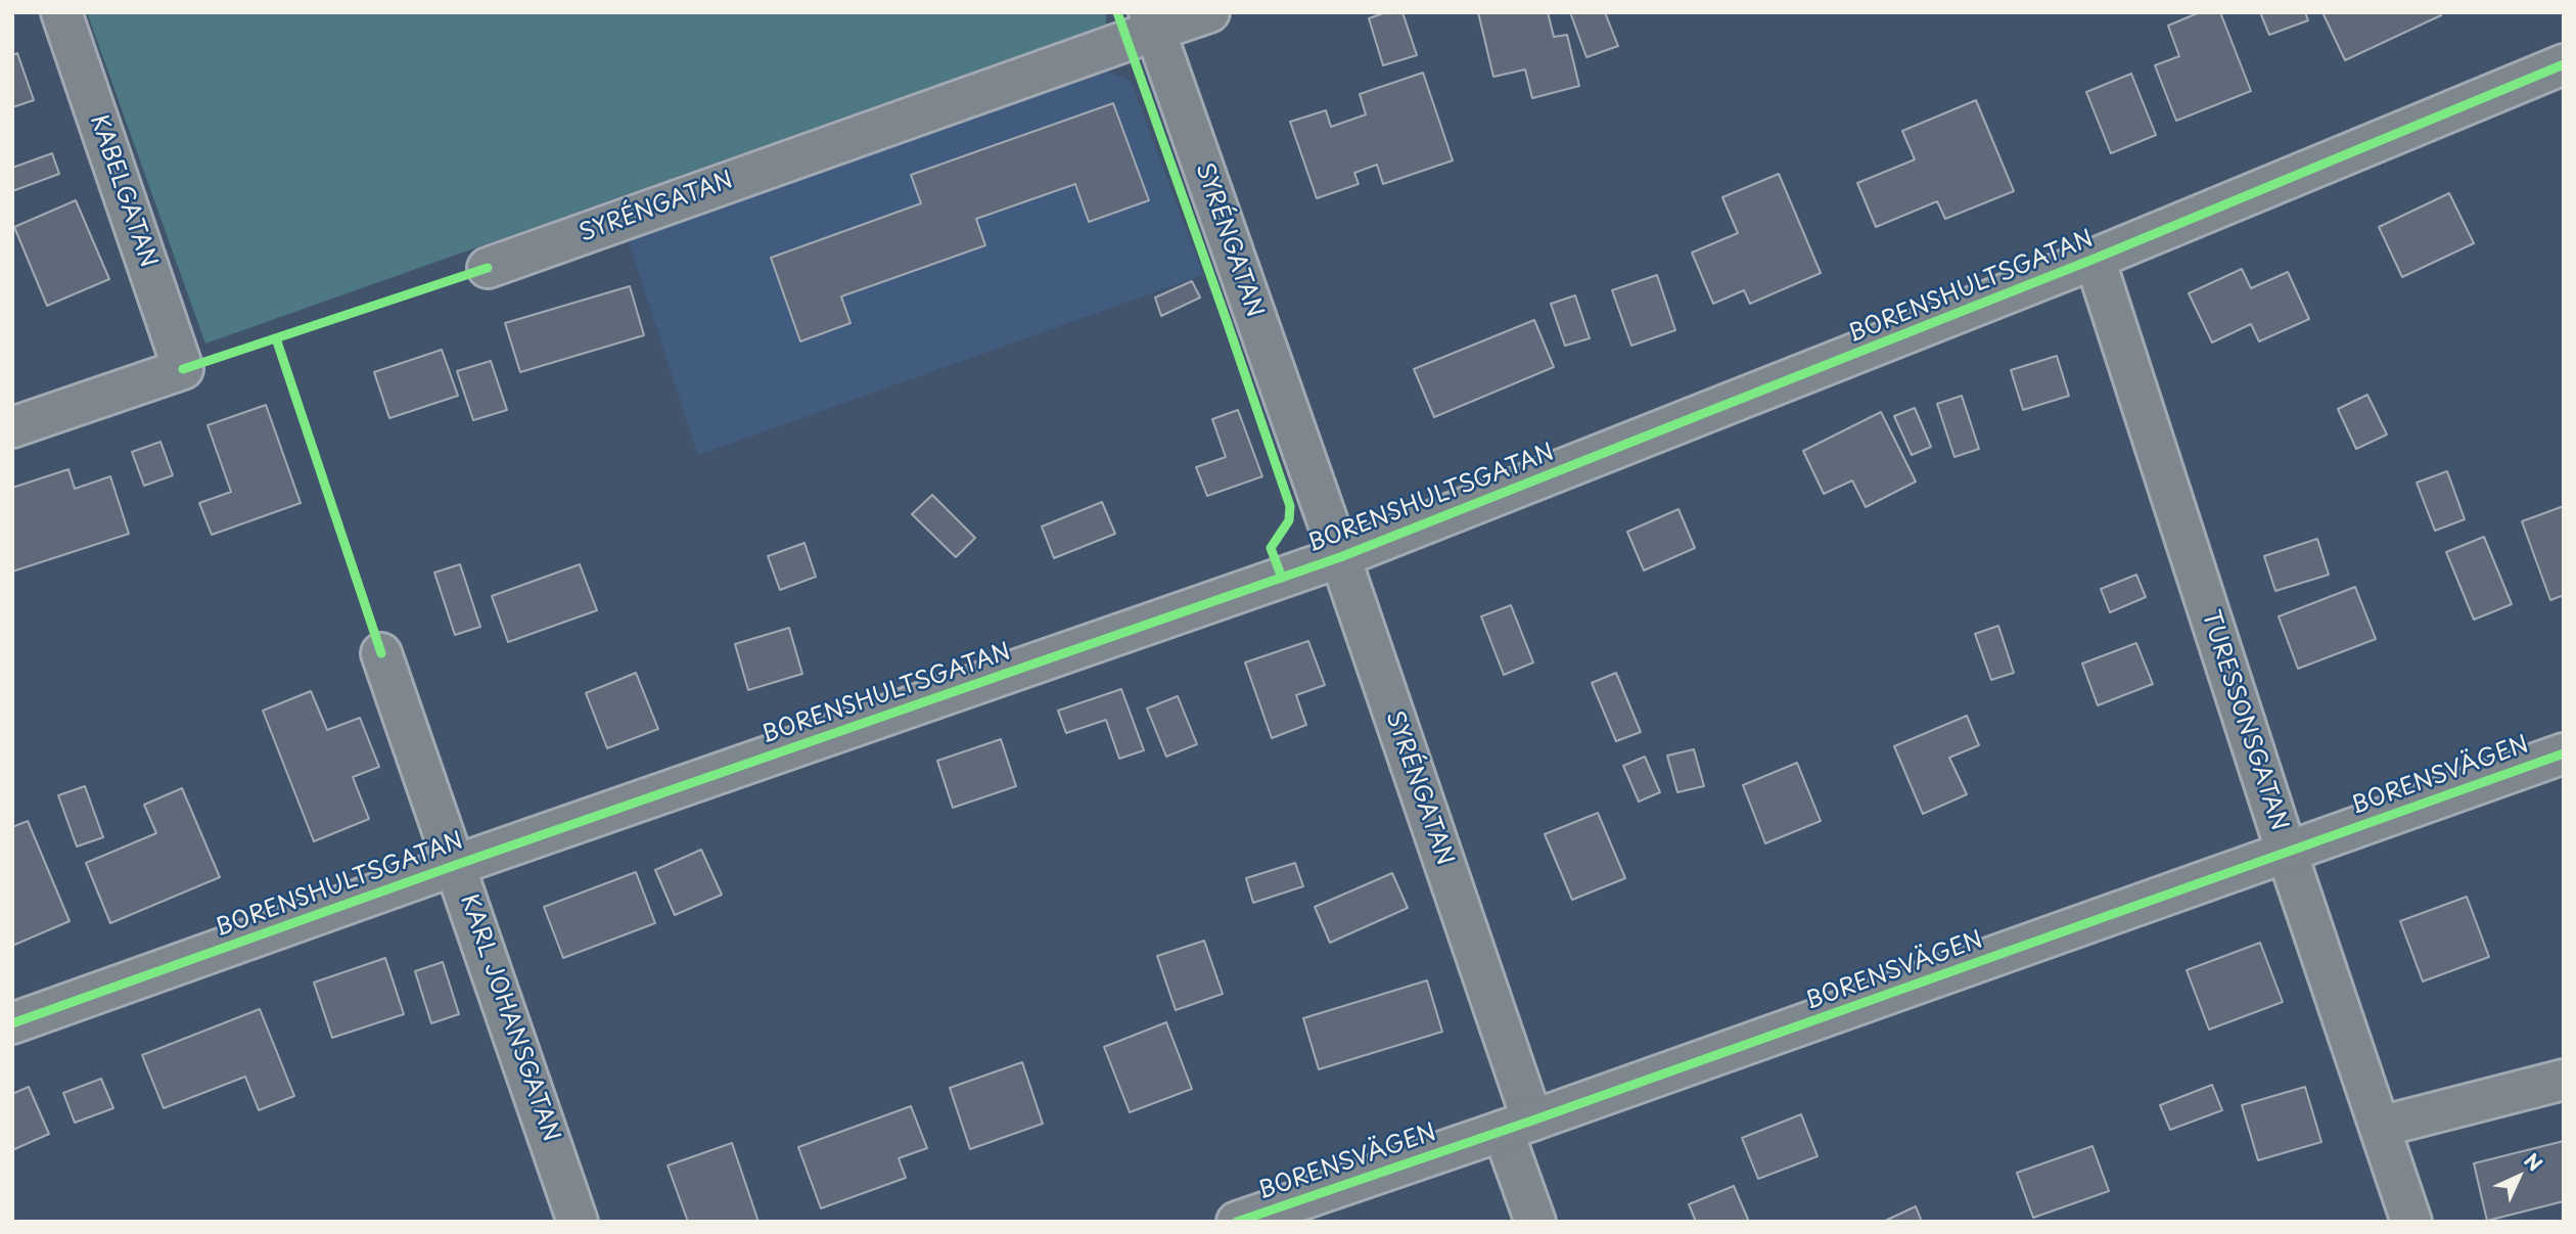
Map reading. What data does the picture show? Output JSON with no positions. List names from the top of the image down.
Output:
{
  "streets": {
    "street": [
      "KABELGATAN",
      "SYRÉNGATAN",
      "BORENSHULTSGATAN",
      "TURESSONSGATAN",
      "BORENSVÄGEN",
      "KARL JOHANSGATAN"
    ]
  },
  "crossings": [
    ["SYRÉNGATAN", "BORENSHULTSGATAN"],
    ["SYRÉNGATAN", "BORENSVÄGEN"],
    ["BORENSHULTSGATAN", "TURESSONSGATAN"],
    ["BORENSHULTSGATAN", "KARL JOHANSGATAN"],
    ["TURESSONSGATAN", "BORENSVÄGEN"]
  ],
  "north": "top right"
}
